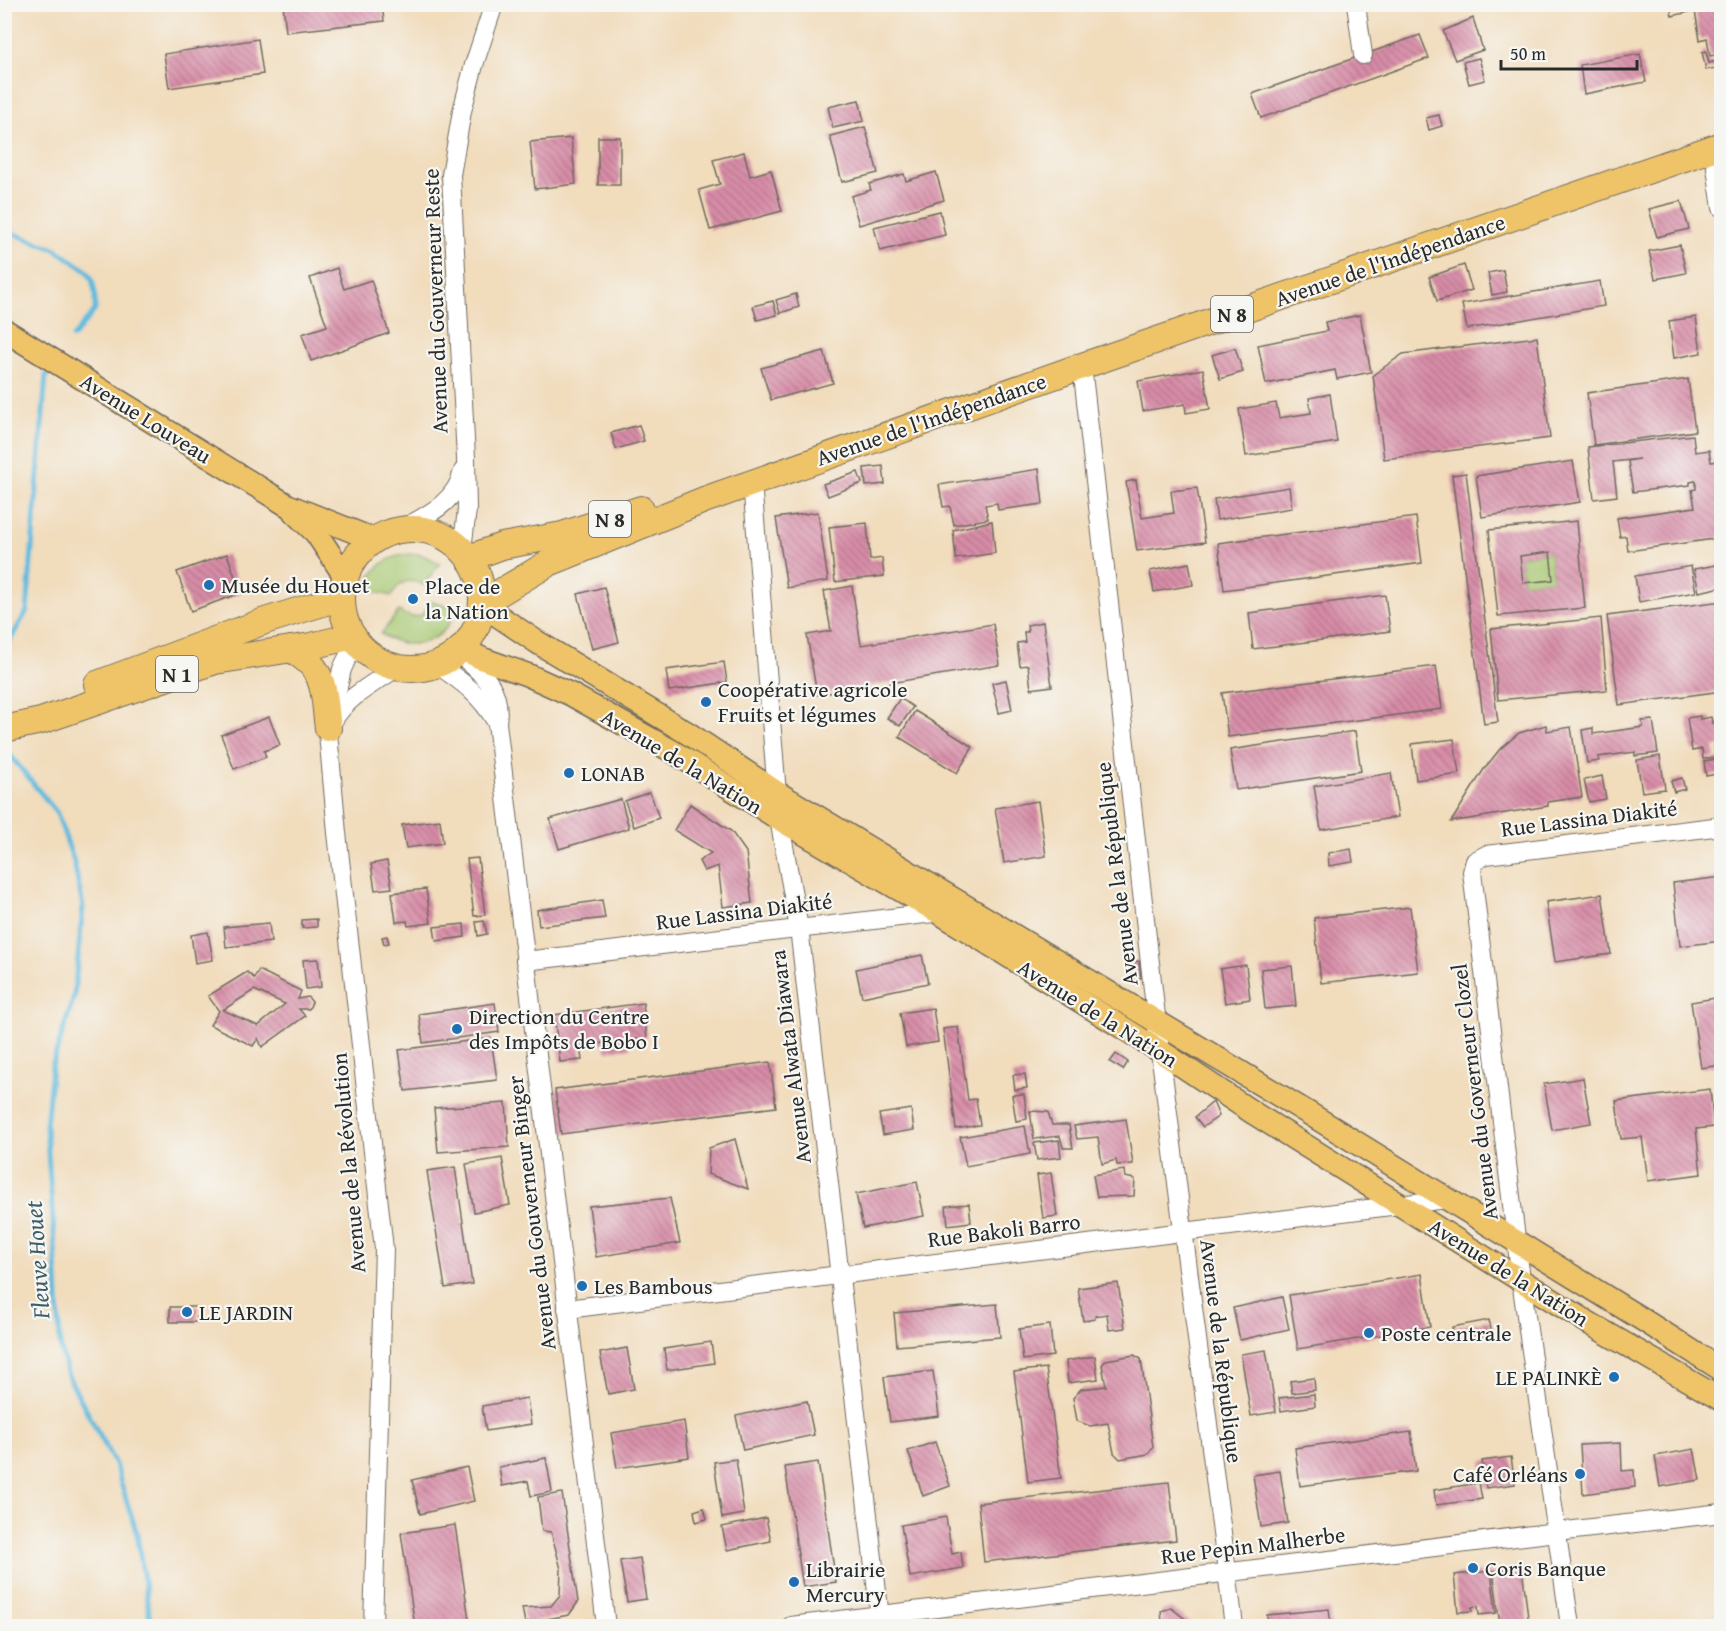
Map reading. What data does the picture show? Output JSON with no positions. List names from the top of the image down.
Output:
{
  "streets": {
    "highway": ["Avenue de l'Indépendance", "N 8", "N 1"],
    "main road": ["Avenue Louveau", "Avenue de la Nation"],
    "street": [
      "Avenue du Gouverneur Reste",
      "Rue Lassina Diakité",
      "Avenue de la République",
      "Avenue Alwata Diawara",
      "Avenue du Governeur Clozel",
      "Avenue de la Révolution",
      "Avenue du Gouverneur Binger",
      "Rue Bakoli Barro",
      "Rue Pepin Malherbe"
    ]
  },
  "crossings": [
    ["Avenue de l'Indépendance", "Avenue du Gouverneur Reste"],
    ["Avenue de l'Indépendance", "Avenue Louveau"],
    ["Avenue de l'Indépendance", "N 1"],
    ["Avenue de l'Indépendance", "Avenue de la Nation"],
    ["Avenue de l'Indépendance", "Avenue de la République"],
    ["Avenue de l'Indépendance", "Avenue Alwata Diawara"],
    ["Avenue de l'Indépendance", "Avenue de la Révolution"],
    ["Avenue de l'Indépendance", "Avenue du Gouverneur Binger"],
    ["Avenue du Gouverneur Reste", "Avenue Louveau"],
    ["Avenue du Gouverneur Reste", "N 1"],
    ["Avenue du Gouverneur Reste", "Avenue de la Nation"],
    ["Avenue du Gouverneur Reste", "Avenue de la Révolution"],
    ["Avenue du Gouverneur Reste", "Avenue du Gouverneur Binger"],
    ["Avenue Louveau", "N 1"],
    ["Avenue Louveau", "Avenue de la Nation"],
    ["Avenue Louveau", "Avenue de la Révolution"],
    ["Avenue Louveau", "Avenue du Gouverneur Binger"],
    ["N 1", "Avenue de la Nation"],
    ["N 1", "Avenue de la Révolution"],
    ["N 1", "Avenue du Gouverneur Binger"],
    ["Avenue de la Nation", "Rue Lassina Diakité"],
    ["Avenue de la Nation", "Avenue de la République"],
    ["Avenue de la Nation", "Avenue Alwata Diawara"],
    ["Avenue de la Nation", "Avenue du Governeur Clozel"],
    ["Avenue de la Nation", "Avenue de la Révolution"],
    ["Avenue de la Nation", "Avenue du Gouverneur Binger"],
    ["Avenue de la Nation", "Rue Bakoli Barro"],
    ["Rue Lassina Diakité", "Avenue Alwata Diawara"],
    ["Rue Lassina Diakité", "Avenue du Governeur Clozel"],
    ["Rue Lassina Diakité", "Avenue du Gouverneur Binger"],
    ["Avenue de la République", "Rue Bakoli Barro"],
    ["Avenue de la République", "Rue Pepin Malherbe"],
    ["Avenue Alwata Diawara", "Rue Bakoli Barro"],
    ["Avenue Alwata Diawara", "Rue Pepin Malherbe"],
    ["Avenue du Governeur Clozel", "Rue Pepin Malherbe"],
    ["Avenue de la Révolution", "Avenue du Gouverneur Binger"],
    ["Avenue du Gouverneur Binger", "Rue Bakoli Barro"]
  ],
  "water": ["Fleuve Houet"],
  "places": [
    "Musée du Houet",
    "Place de la Nation",
    "Coopérative agricole Fruits et légumes",
    "LONAB",
    "Direction du Centre des Impôts de Bobo I",
    "Les Bambous",
    "LE JARDIN",
    "Poste centrale",
    "LE PALINKÈ",
    "Café Orléans",
    "Coris Banque",
    "Librairie Mercury"
  ],
  "scale_bar": "50 m"
}
